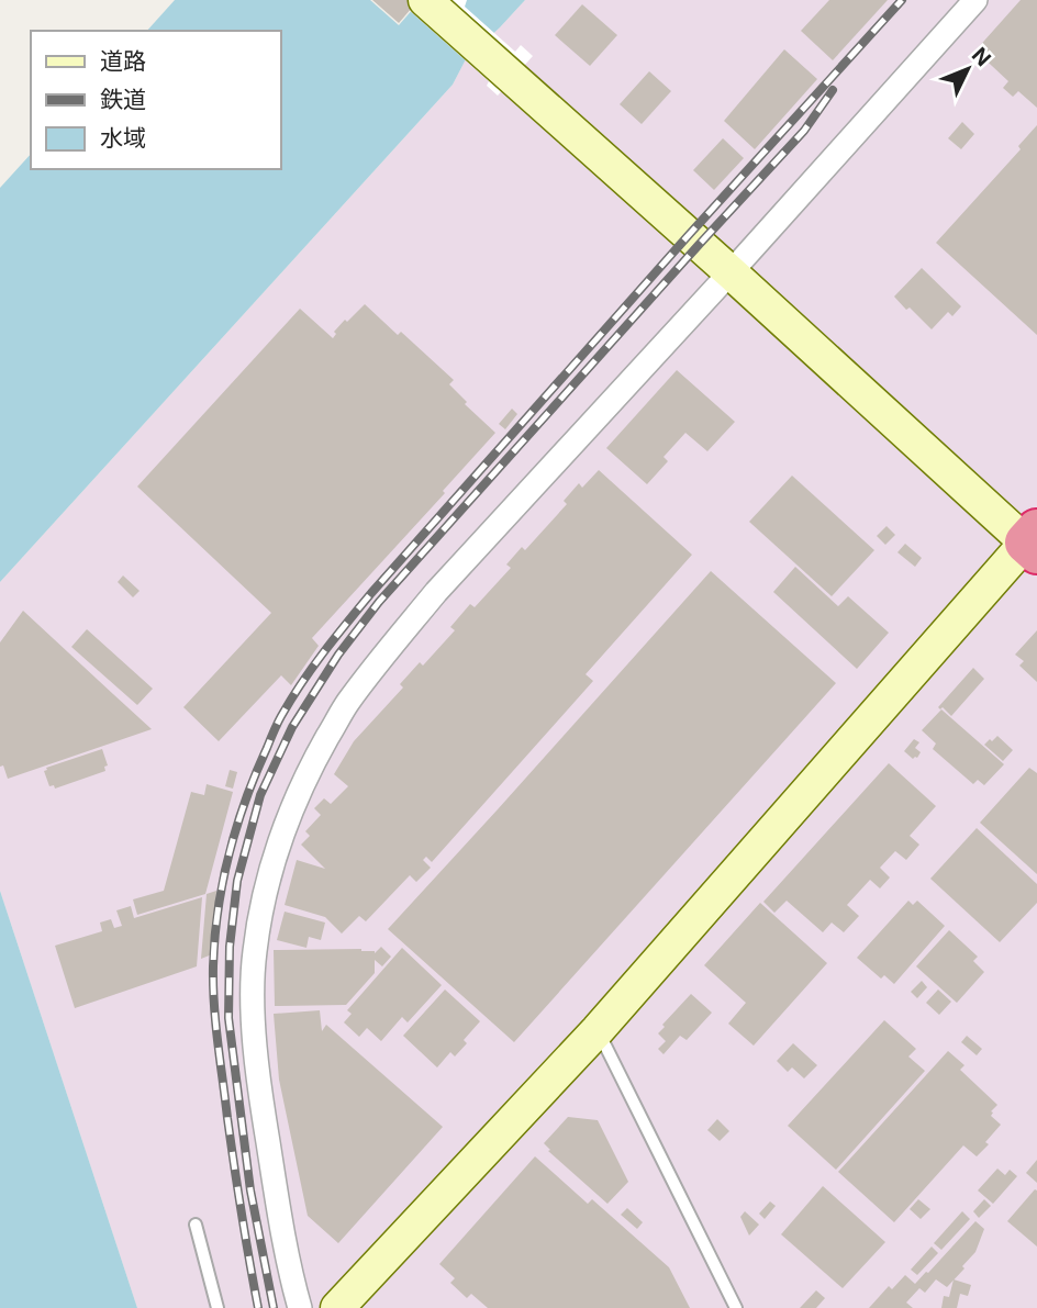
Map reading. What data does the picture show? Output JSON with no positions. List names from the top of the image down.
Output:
{
  "legend": ["道路", "鉄道", "水域"],
  "north": "top right"
}
